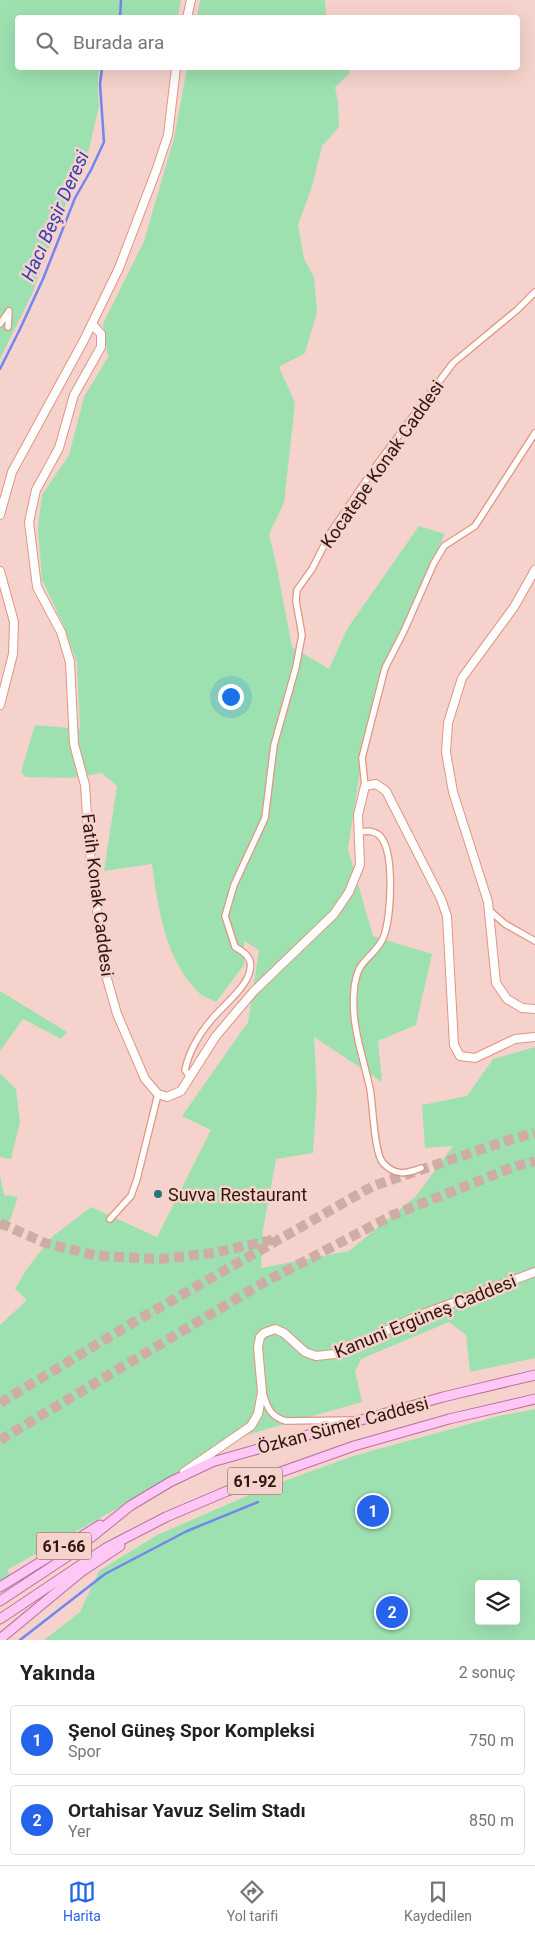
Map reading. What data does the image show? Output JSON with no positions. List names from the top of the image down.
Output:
{
  "streets": {
    "main road": [
      "Fatih Konak Caddesi",
      "Kanuni Ergüneş Caddesi",
      "Özkan Sümer Caddesi",
      "61-92",
      "61-66"
    ],
    "street": ["Kocatepe Konak Caddesi"]
  },
  "crossings": [
    ["Kanuni Ergüneş Caddesi", "Özkan Sümer Caddesi"]
  ],
  "water": ["Hacı Beşir Deresi"],
  "places": ["Suvva Restaurant"],
  "page": {
    "search": "Burada ara",
    "pins": ["1", "2"],
    "heading": ["Yakında", "2 sonuç"],
    "list": [
      {
        "mark": "1",
        "name": "Şenol Güneş Spor Kompleksi",
        "note": "Spor",
        "value": "750 m"
      },
      {
        "mark": "2",
        "name": "Ortahisar Yavuz Selim Stadı",
        "note": "Yer",
        "value": "850 m"
      }
    ],
    "nav": ["Harita", "Yol tarifi", "Kaydedilen"]
  }
}
